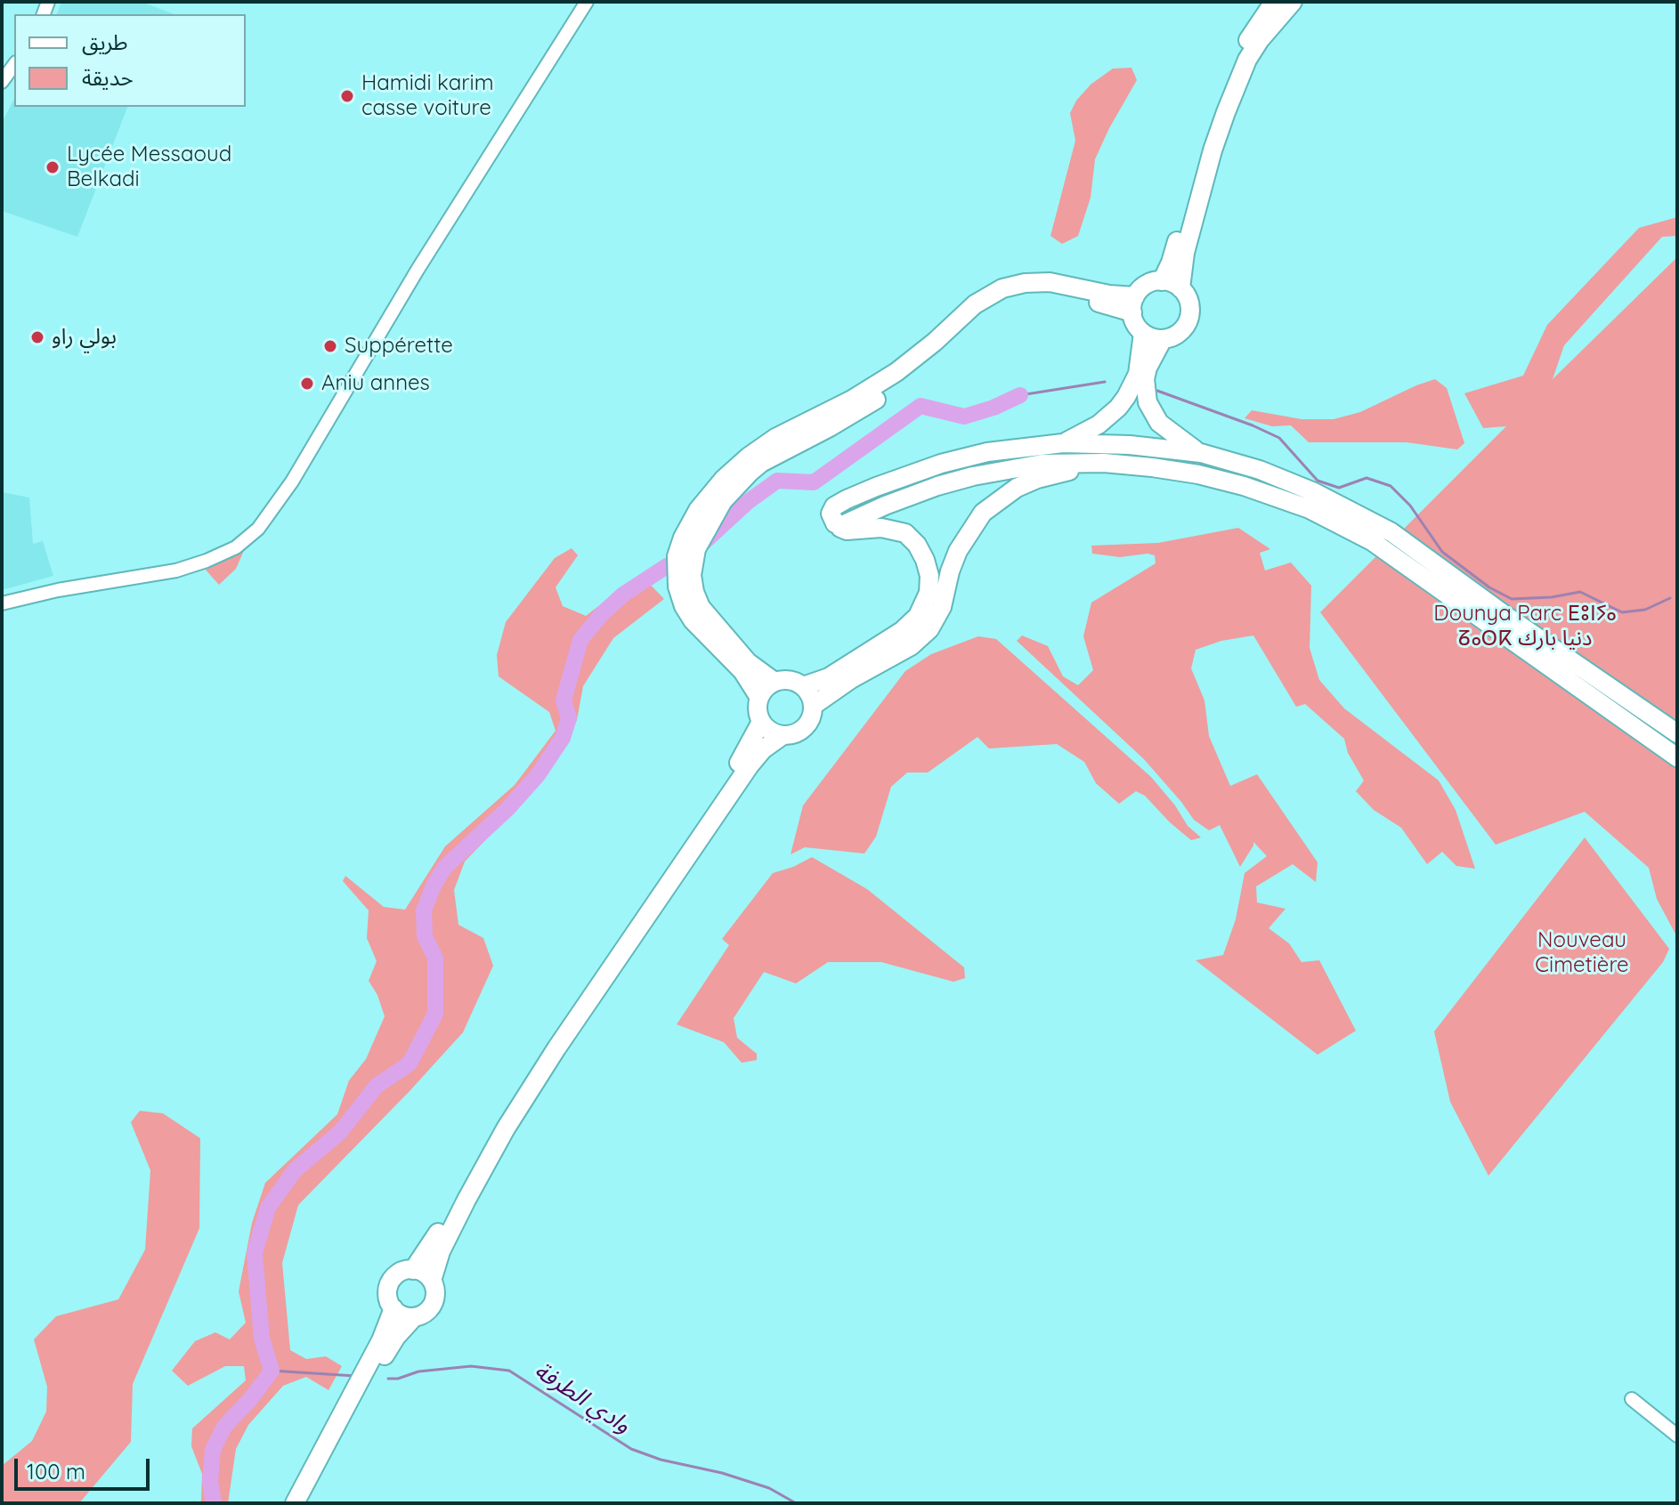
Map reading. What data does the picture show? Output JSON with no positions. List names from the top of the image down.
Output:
{
  "water": ["وادي الطرفة"],
  "parks": ["Dounya Parc ⴹⵓⵏⵢⴰ ⵒⴰⵔⴽ دنيا بارك", "Nouveau Cimetière"],
  "places": [
    "Hamidi karim casse voiture",
    "Lycée Messaoud Belkadi",
    "بولي راو",
    "Suppérette",
    "Aniu annes"
  ],
  "legend": ["طريق", "حديقة"],
  "scale_bar": "100 m"
}
